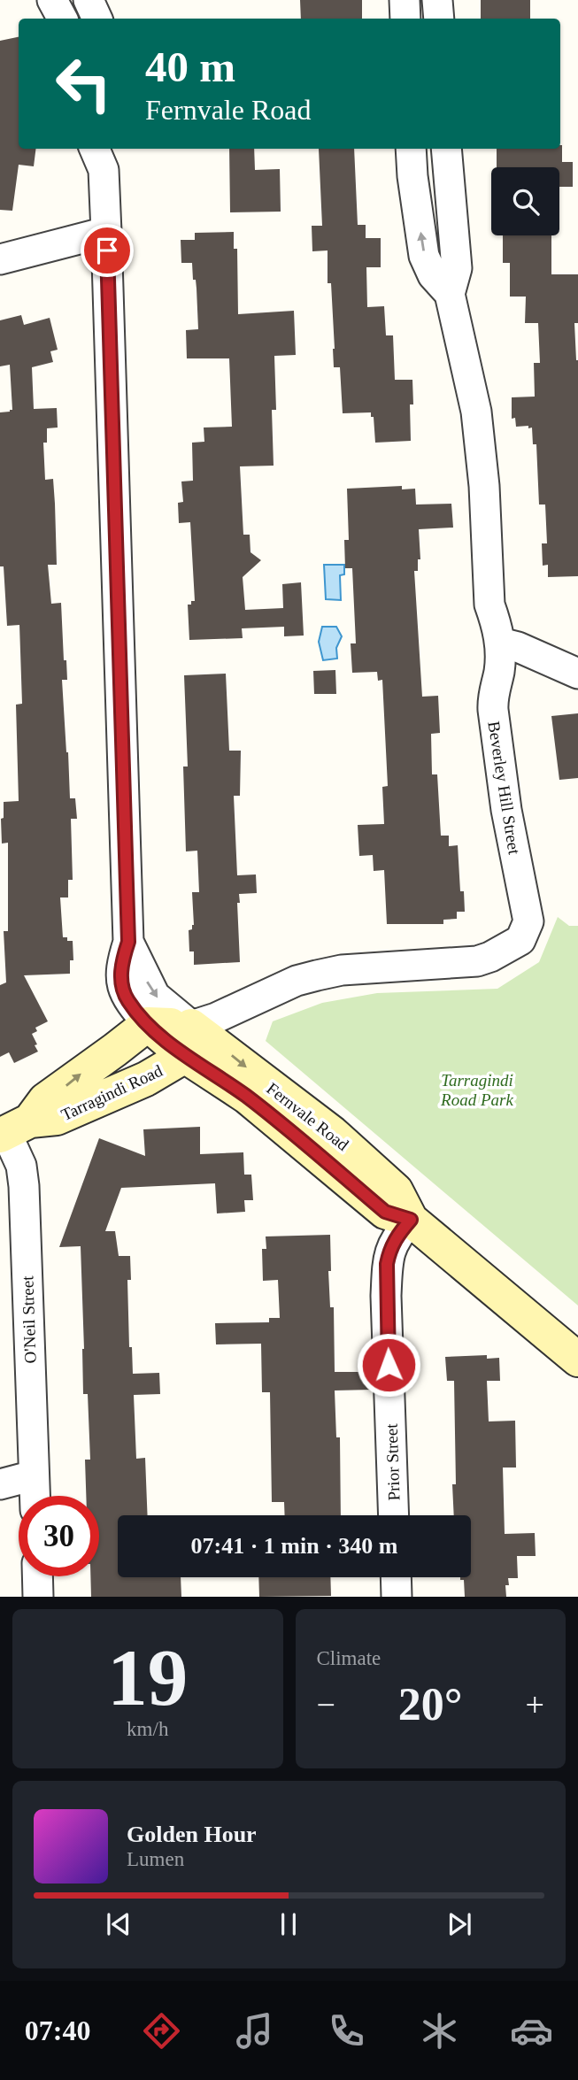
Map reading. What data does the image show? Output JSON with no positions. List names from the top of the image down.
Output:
{
  "streets": {
    "street": [
      "Beverley Hill Street",
      "Tarragindi Road",
      "Fernvale Road",
      "O'Neil Street",
      "Prior Street"
    ]
  },
  "crossings": [
    ["Beverley Hill Street", "Tarragindi Road"],
    ["Beverley Hill Street", "Fernvale Road"],
    ["Tarragindi Road", "Fernvale Road"],
    ["Tarragindi Road", "O'Neil Street"],
    ["Fernvale Road", "Prior Street"]
  ],
  "parks": ["Tarragindi Road Park"],
  "page": {
    "turn": ["40 m", "Fernvale Road"],
    "limit": "30",
    "trip": "07:41 · 1 min · 340 m",
    "tile": [
      ["19", "km/h"],
      "Climate"
    ],
    "heat": ["−", "20°", "+"],
    "song": ["Golden Hour", "Lumen"],
    "tabs": "07:40"
  }
}
